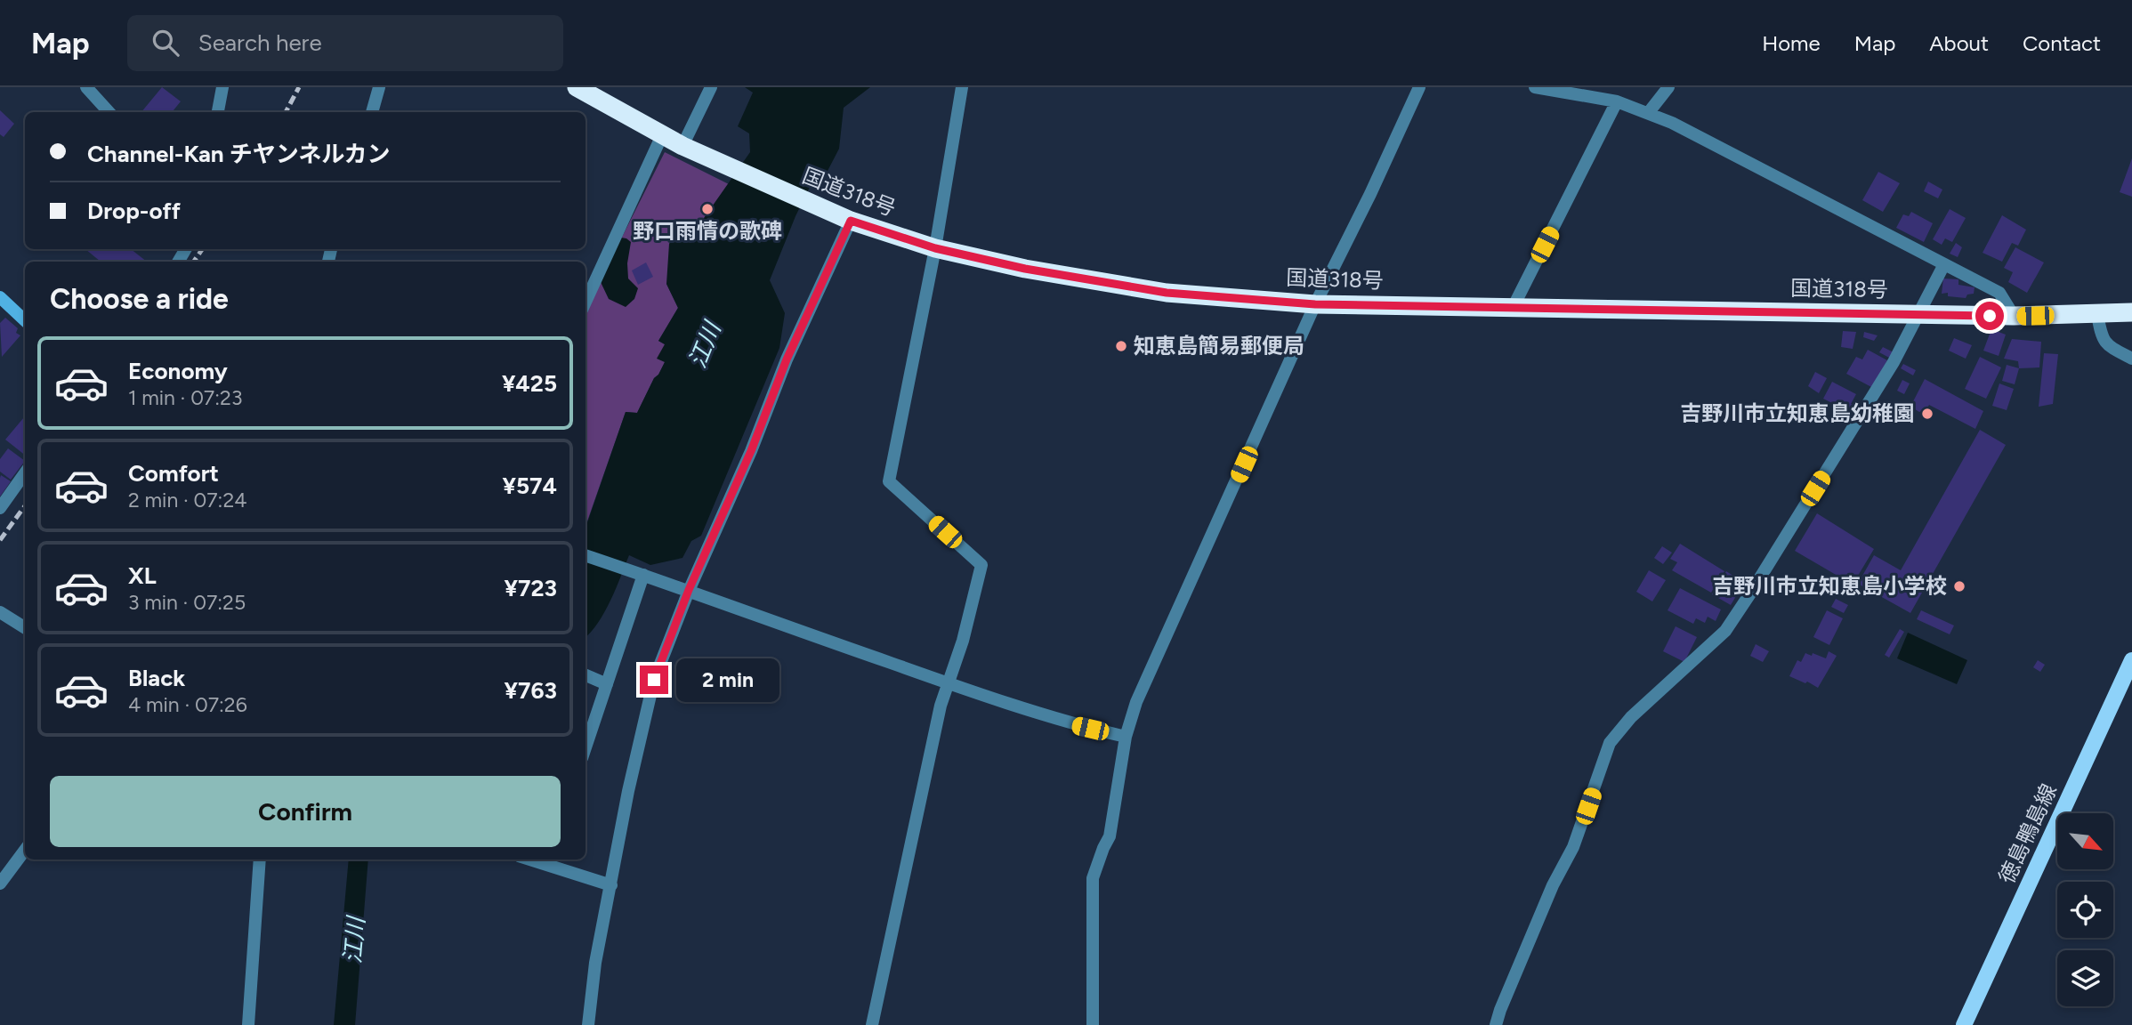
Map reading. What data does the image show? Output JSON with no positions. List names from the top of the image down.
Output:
{
  "streets": {
    "highway": ["国道318号"],
    "main road": ["徳島鴨島線"]
  },
  "water": ["江川"],
  "places": [
    "野口雨情の歌碑",
    "知恵島簡易郵便局",
    "吉野川市立知恵島幼稚園",
    "吉野川市立知恵島小学校"
  ],
  "north": "bottom right",
  "page": {
    "header": "Map",
    "search": "Search here",
    "nav": [
      "Home",
      "Map",
      "About",
      "Contact"
    ],
    "banner": ["Channel-Kan チヤンネルカン", "Drop-off"],
    "heading": "Choose a ride",
    "list": [
      {
        "name": "Economy",
        "note": "1 min · 07:23",
        "value": "¥425"
      },
      {
        "name": "Comfort",
        "note": "2 min · 07:24",
        "value": "¥574"
      },
      {
        "name": "XL",
        "note": "3 min · 07:25",
        "value": "¥723"
      },
      {
        "name": "Black",
        "note": "4 min · 07:26",
        "value": "¥763"
      }
    ],
    "bubble": "2 min",
    "buttons": "Confirm"
  }
}
